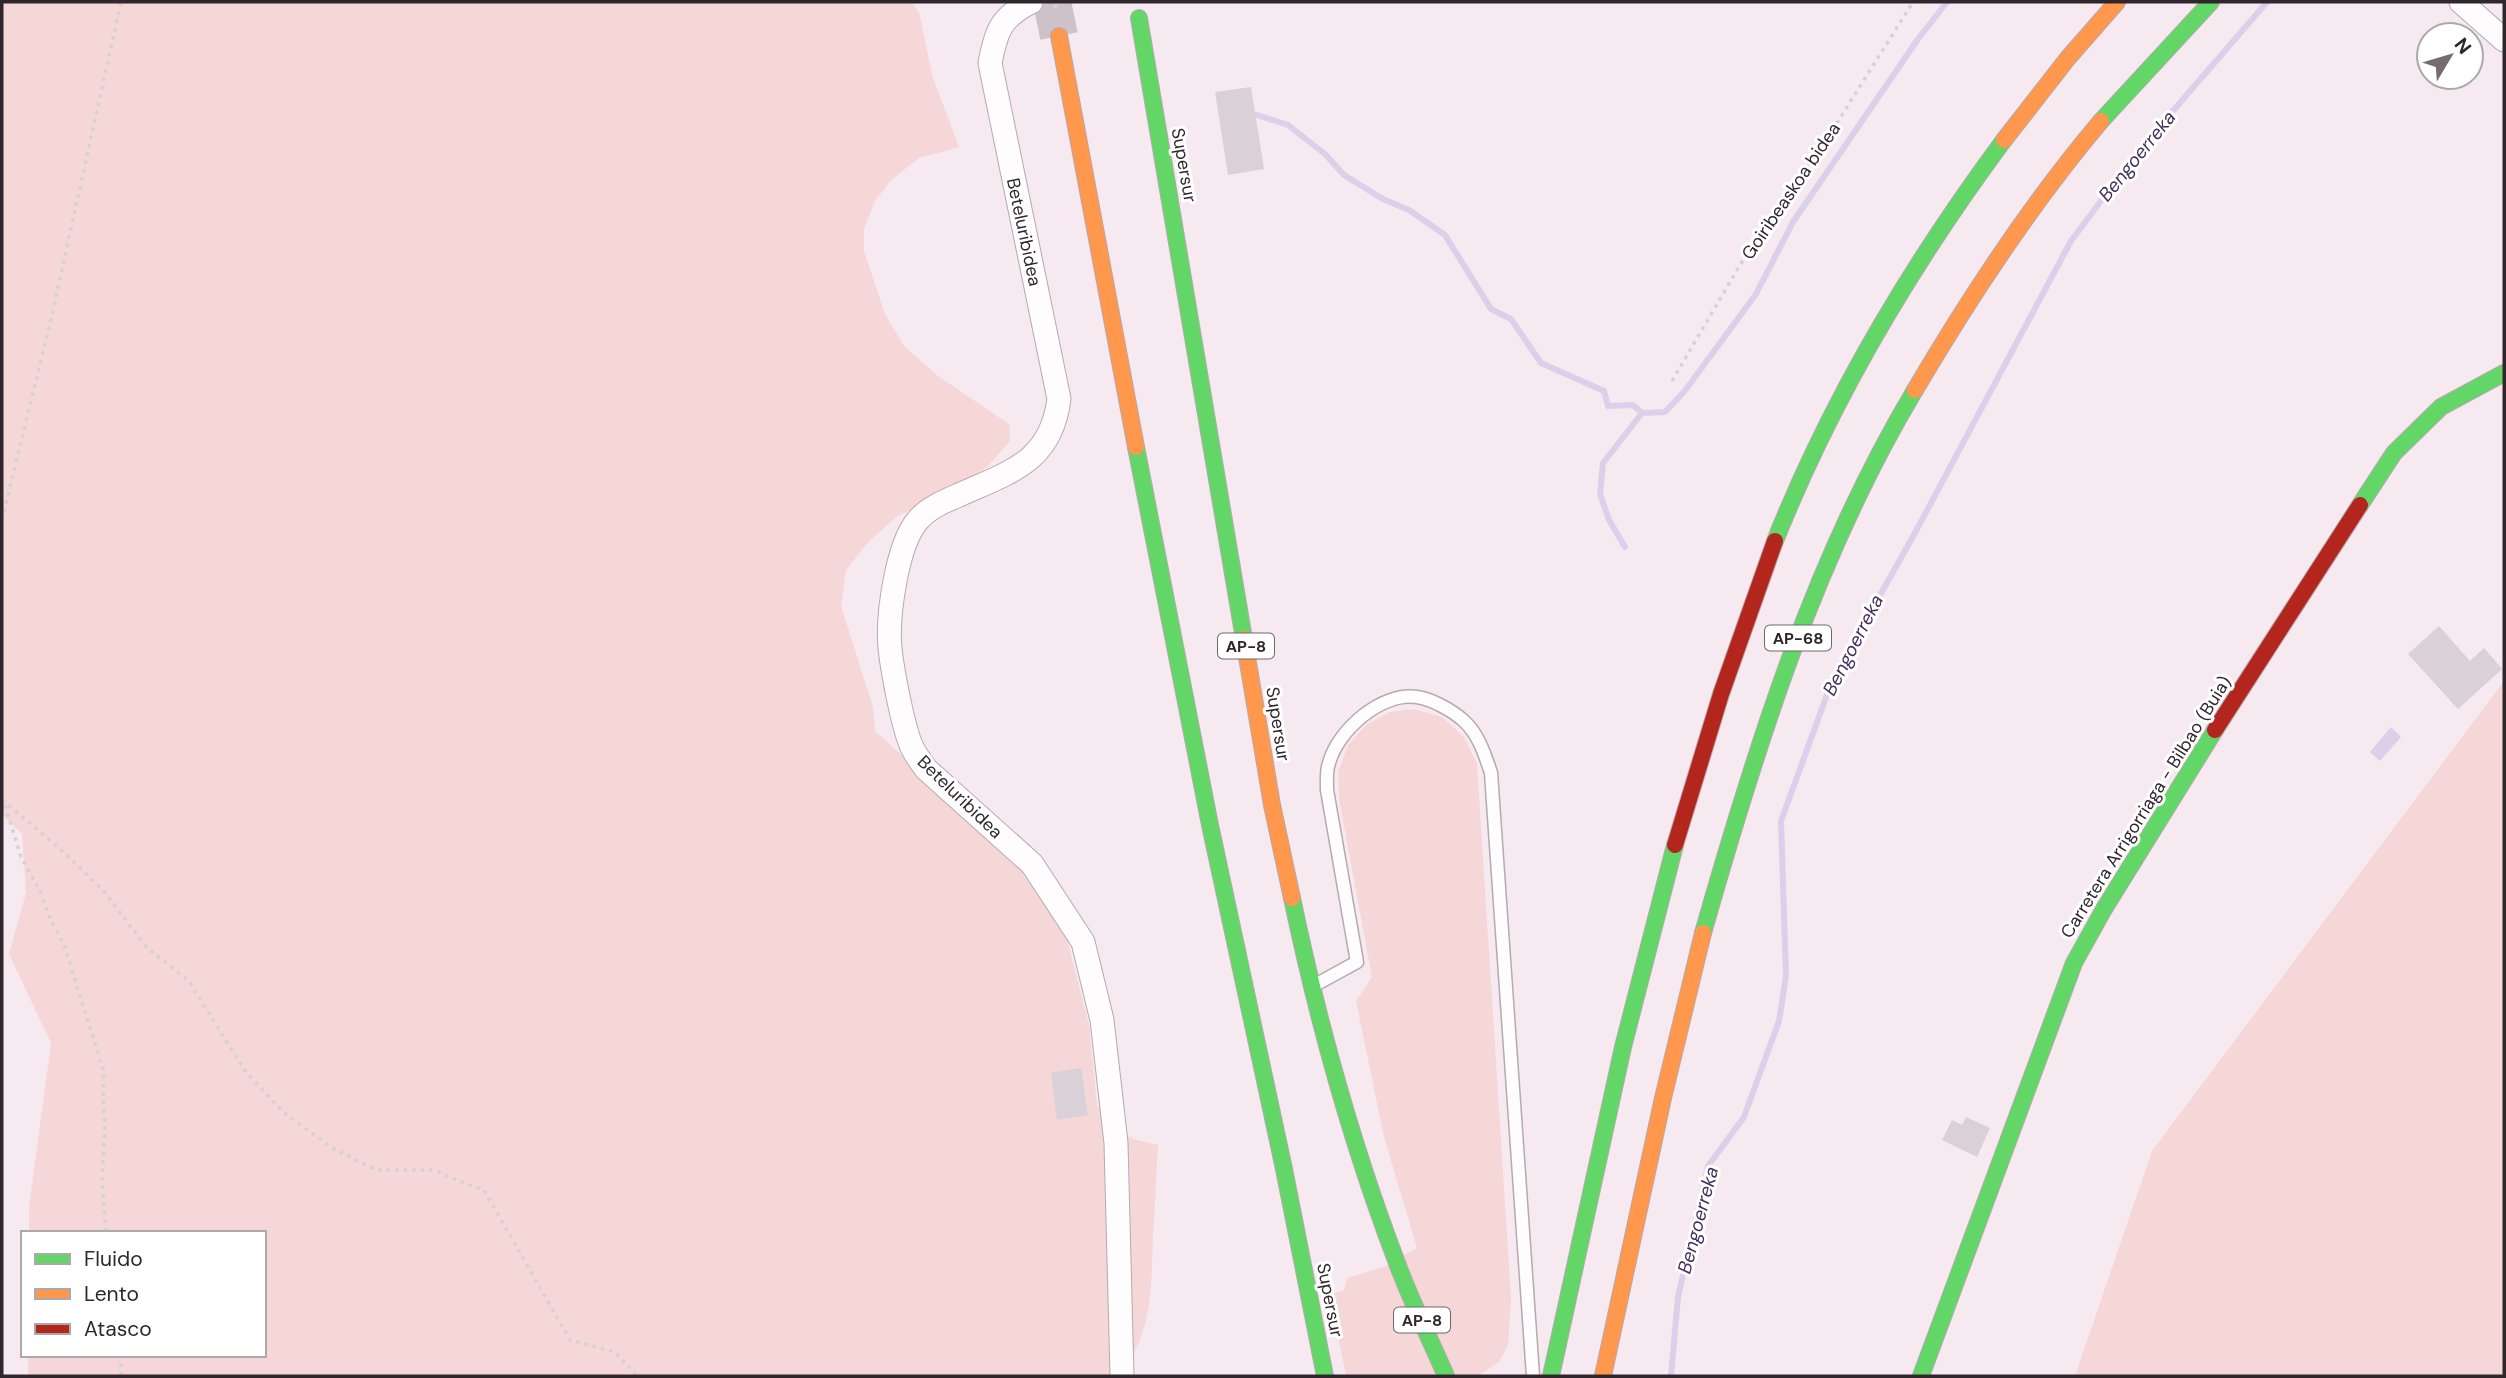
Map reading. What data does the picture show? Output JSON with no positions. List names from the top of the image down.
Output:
{
  "streets": {
    "main road": [
      "Supersur",
      "AP-68",
      "AP-8",
      "Carretera Arrigorriaga - Bilbao (Buia)"
    ],
    "street": ["Beteluribidea"],
    "path": ["Goiribeaskoa bidea"]
  },
  "water": ["Bengoerreka"],
  "legend": ["Fluido", "Lento", "Atasco"],
  "north": "top right"
}
